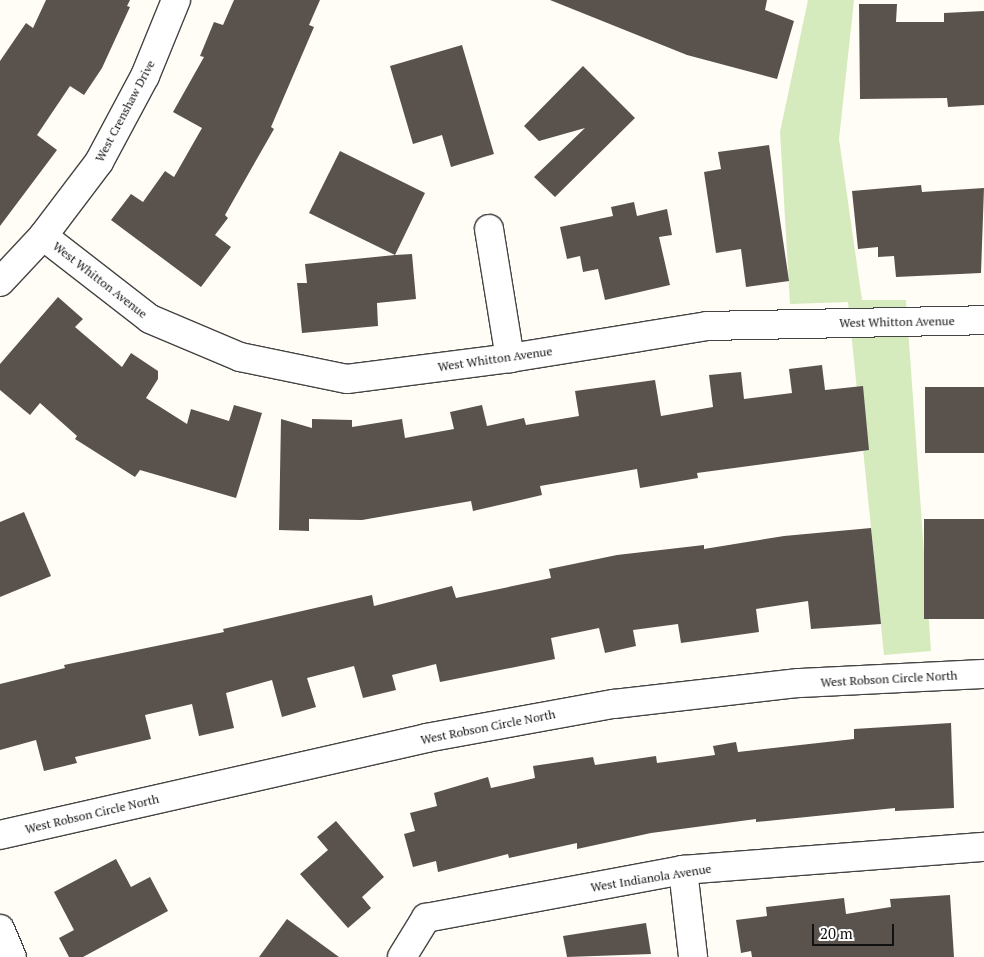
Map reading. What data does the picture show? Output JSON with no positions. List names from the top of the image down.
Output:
{
  "streets": {
    "street": [
      "West Crenshaw Drive",
      "West Whitton Avenue",
      "West Robson Circle North",
      "West Indianola Avenue"
    ]
  },
  "crossings": [
    ["West Crenshaw Drive", "West Whitton Avenue"]
  ],
  "scale_bar": "20 m"
}
